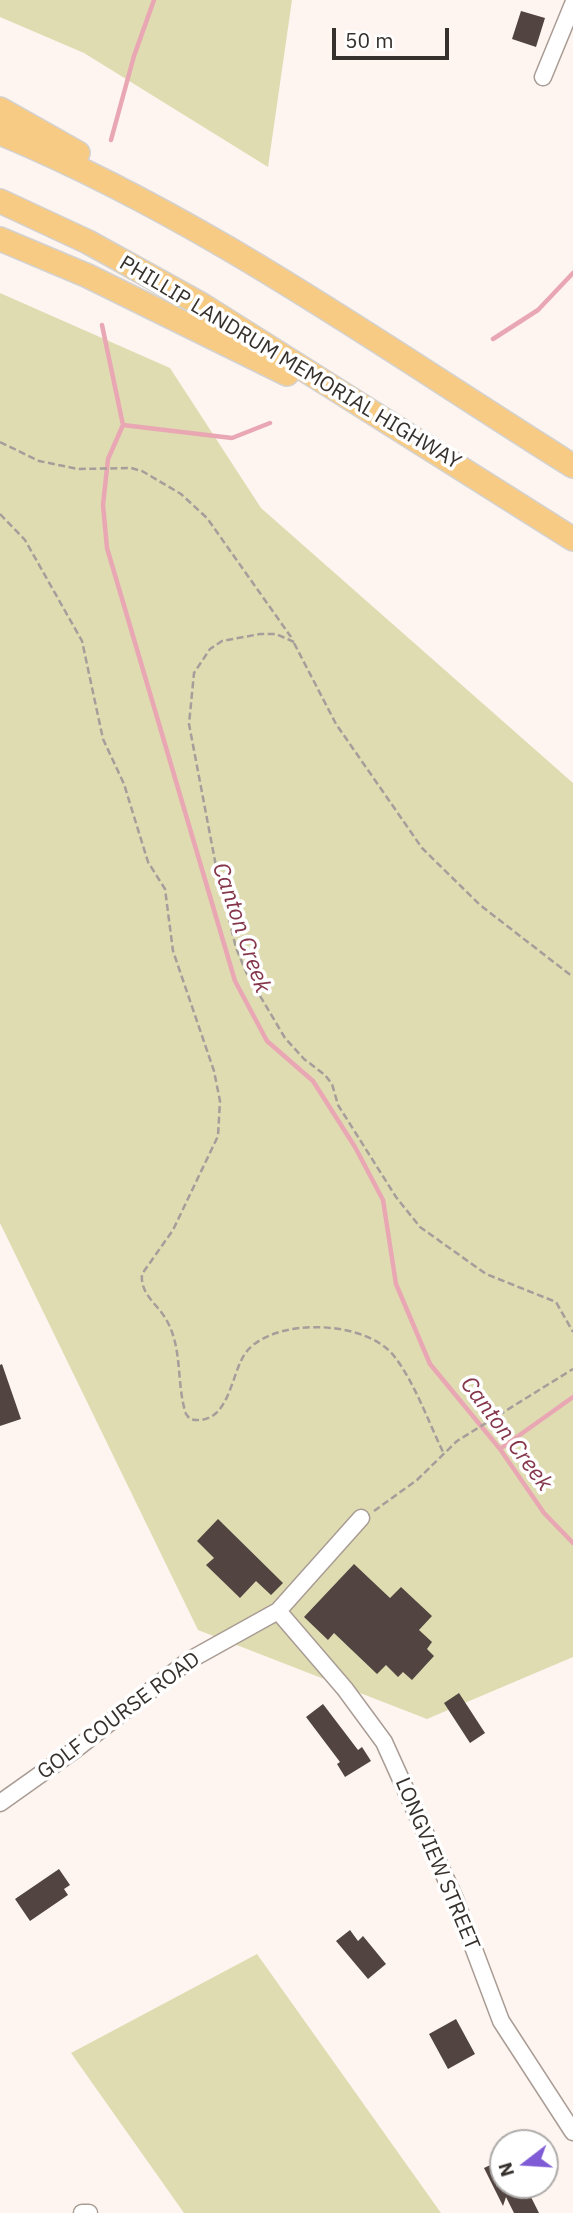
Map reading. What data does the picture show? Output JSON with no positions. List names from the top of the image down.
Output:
{
  "streets": {
    "highway": ["PHILLIP LANDRUM MEMORIAL HIGHWAY"],
    "street": ["GOLF COURSE ROAD", "LONGVIEW STREET"]
  },
  "crossings": [
    ["GOLF COURSE ROAD", "LONGVIEW STREET"]
  ],
  "water": ["Canton Creek"],
  "scale_bar": "50 m",
  "north": "left"
}
